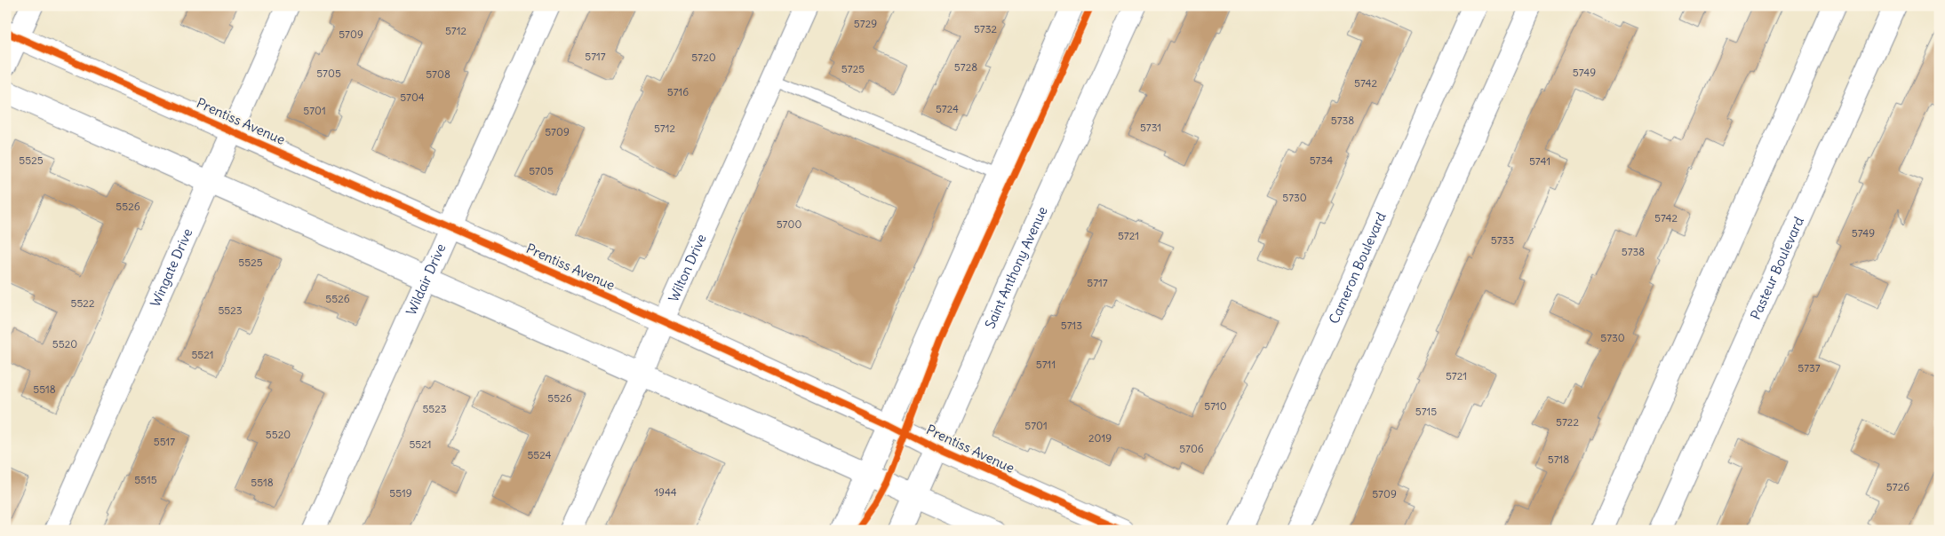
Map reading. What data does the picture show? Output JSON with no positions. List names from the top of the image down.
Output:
{
  "streets": {
    "street": [
      "Prentiss Avenue",
      "Saint Anthony Avenue",
      "Wingate Drive",
      "Wilton Drive",
      "Cameron Boulevard",
      "Pasteur Boulevard",
      "Wildair Drive"
    ]
  },
  "crossings": [
    ["Prentiss Avenue", "Saint Anthony Avenue"],
    ["Prentiss Avenue", "Wingate Drive"],
    ["Prentiss Avenue", "Wilton Drive"],
    ["Prentiss Avenue", "Wildair Drive"]
  ],
  "house_numbers": [
    "5729",
    "5732",
    "5712",
    "5709",
    "5717",
    "5720",
    "5728",
    "5725",
    "5749",
    "5705",
    "5708",
    "5742",
    "5716",
    "5704",
    "5724",
    "5701",
    "5738",
    "5731",
    "5712",
    "5709",
    "5525",
    "5734",
    "5741",
    "5705",
    "5730",
    "5526",
    "5742",
    "5700",
    "5749",
    "5721",
    "5733",
    "5738",
    "5525",
    "5717",
    "5526",
    "5522",
    "5523",
    "5713",
    "5730",
    "5520",
    "5521",
    "5711",
    "5737",
    "5721",
    "5518",
    "5526",
    "5710",
    "5523",
    "5715",
    "5722",
    "5701",
    "5520",
    "2019",
    "5517",
    "5521",
    "5706",
    "5524",
    "5718",
    "5515",
    "5518",
    "5726",
    "1944",
    "5519",
    "5709"
  ]
}
